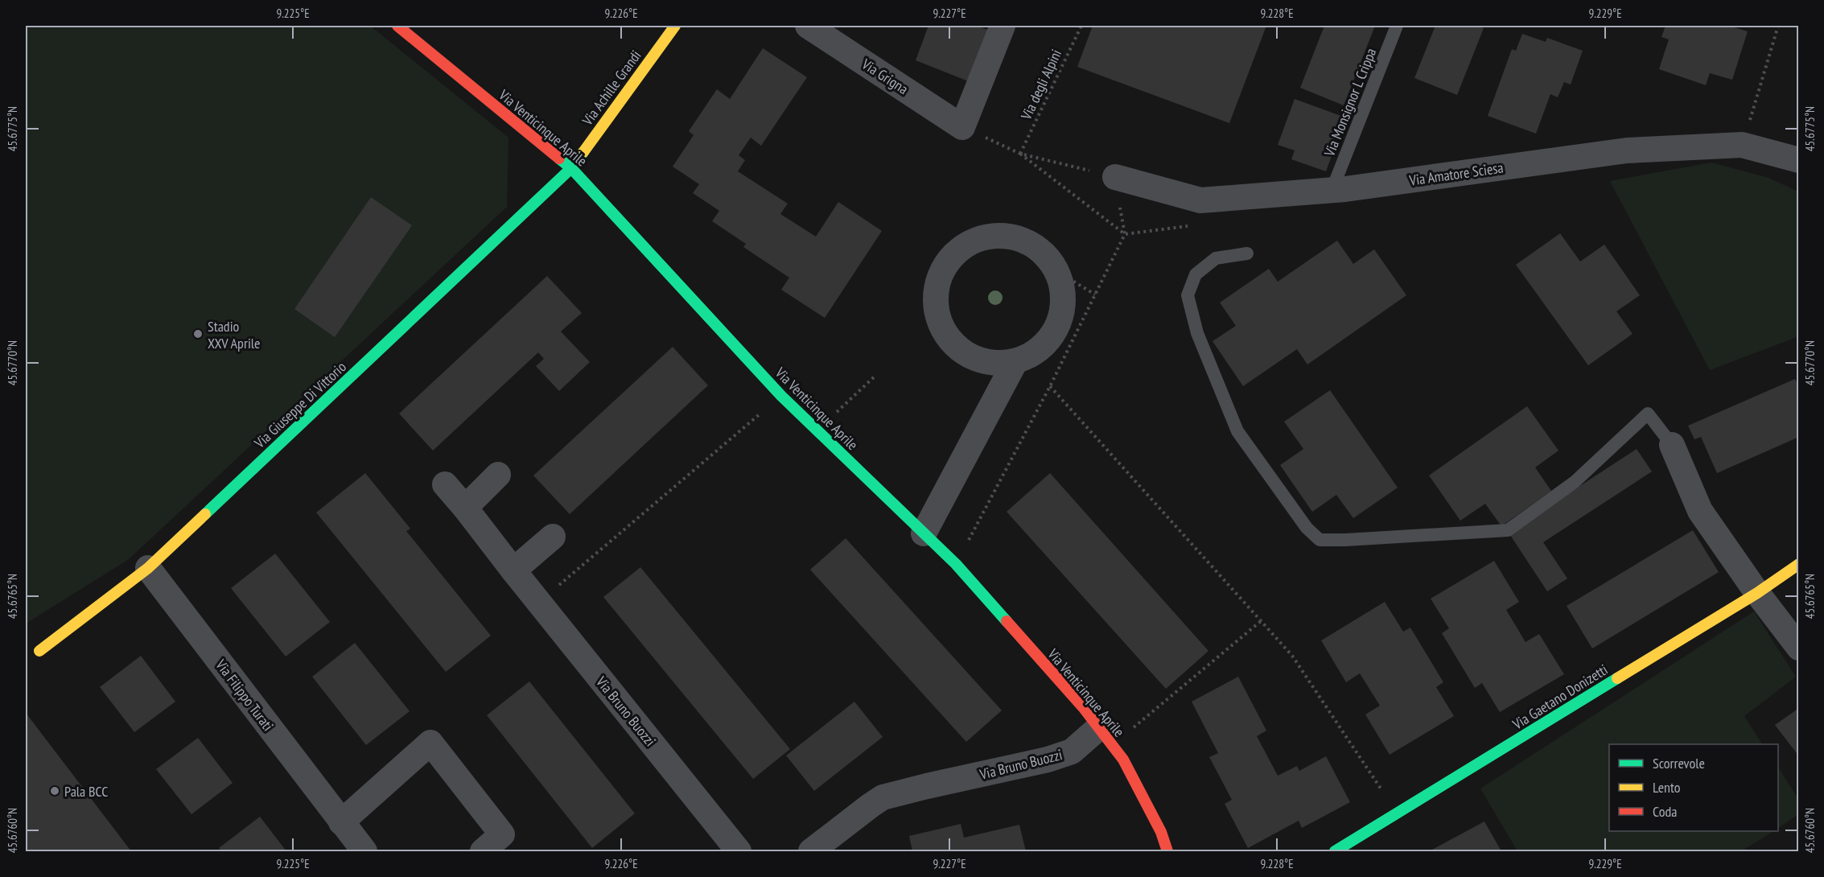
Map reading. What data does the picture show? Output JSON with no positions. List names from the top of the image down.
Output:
{
  "streets": {
    "street": [
      "Via Grigna",
      "Via Achille Grandi",
      "Via Venticinque Aprile",
      "Via Amatore Sciesa",
      "Via Giuseppe Di Vittorio",
      "Via Filippo Turati",
      "Via Gaetano Donizetti",
      "Via Bruno Buozzi"
    ],
    "lane": ["Via Monsignor L Crippa"],
    "path": ["Via degli Alpini"]
  },
  "crossings": [
    ["Via Achille Grandi", "Via Venticinque Aprile"],
    ["Via Achille Grandi", "Via Giuseppe Di Vittorio"],
    ["Via Monsignor L Crippa", "Via Amatore Sciesa"],
    ["Via Venticinque Aprile", "Via Giuseppe Di Vittorio"],
    ["Via Venticinque Aprile", "Via Bruno Buozzi"],
    ["Via Giuseppe Di Vittorio", "Via Filippo Turati"]
  ],
  "places": ["Stadio XXV Aprile", "Pala BCC"],
  "legend": ["Scorrevole", "Lento", "Coda"],
  "coordinates": [
    "9.225°E",
    "9.226°E",
    "9.227°E",
    "9.228°E",
    "9.229°E",
    "45.6775°N",
    "45.6770°N",
    "45.6765°N",
    "45.6760°N"
  ]
}
